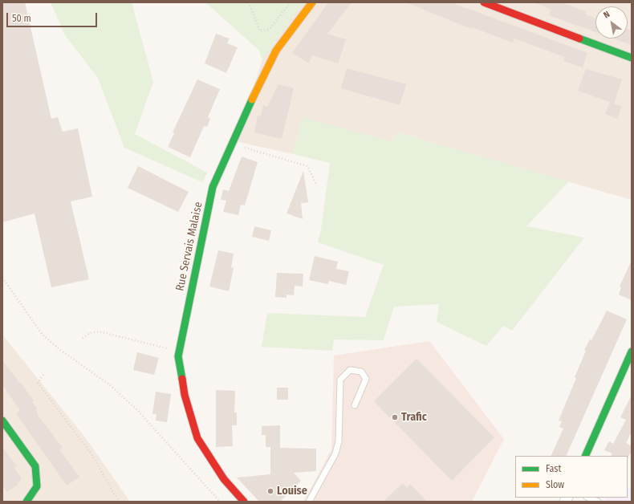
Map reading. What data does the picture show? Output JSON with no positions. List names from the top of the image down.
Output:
{
  "streets": {
    "street": ["Rue Servais Malaise"]
  },
  "places": ["Trafic", "Louise"],
  "legend": ["Fast", "Slow"],
  "scale_bar": "50 m",
  "north": "top left"
}
